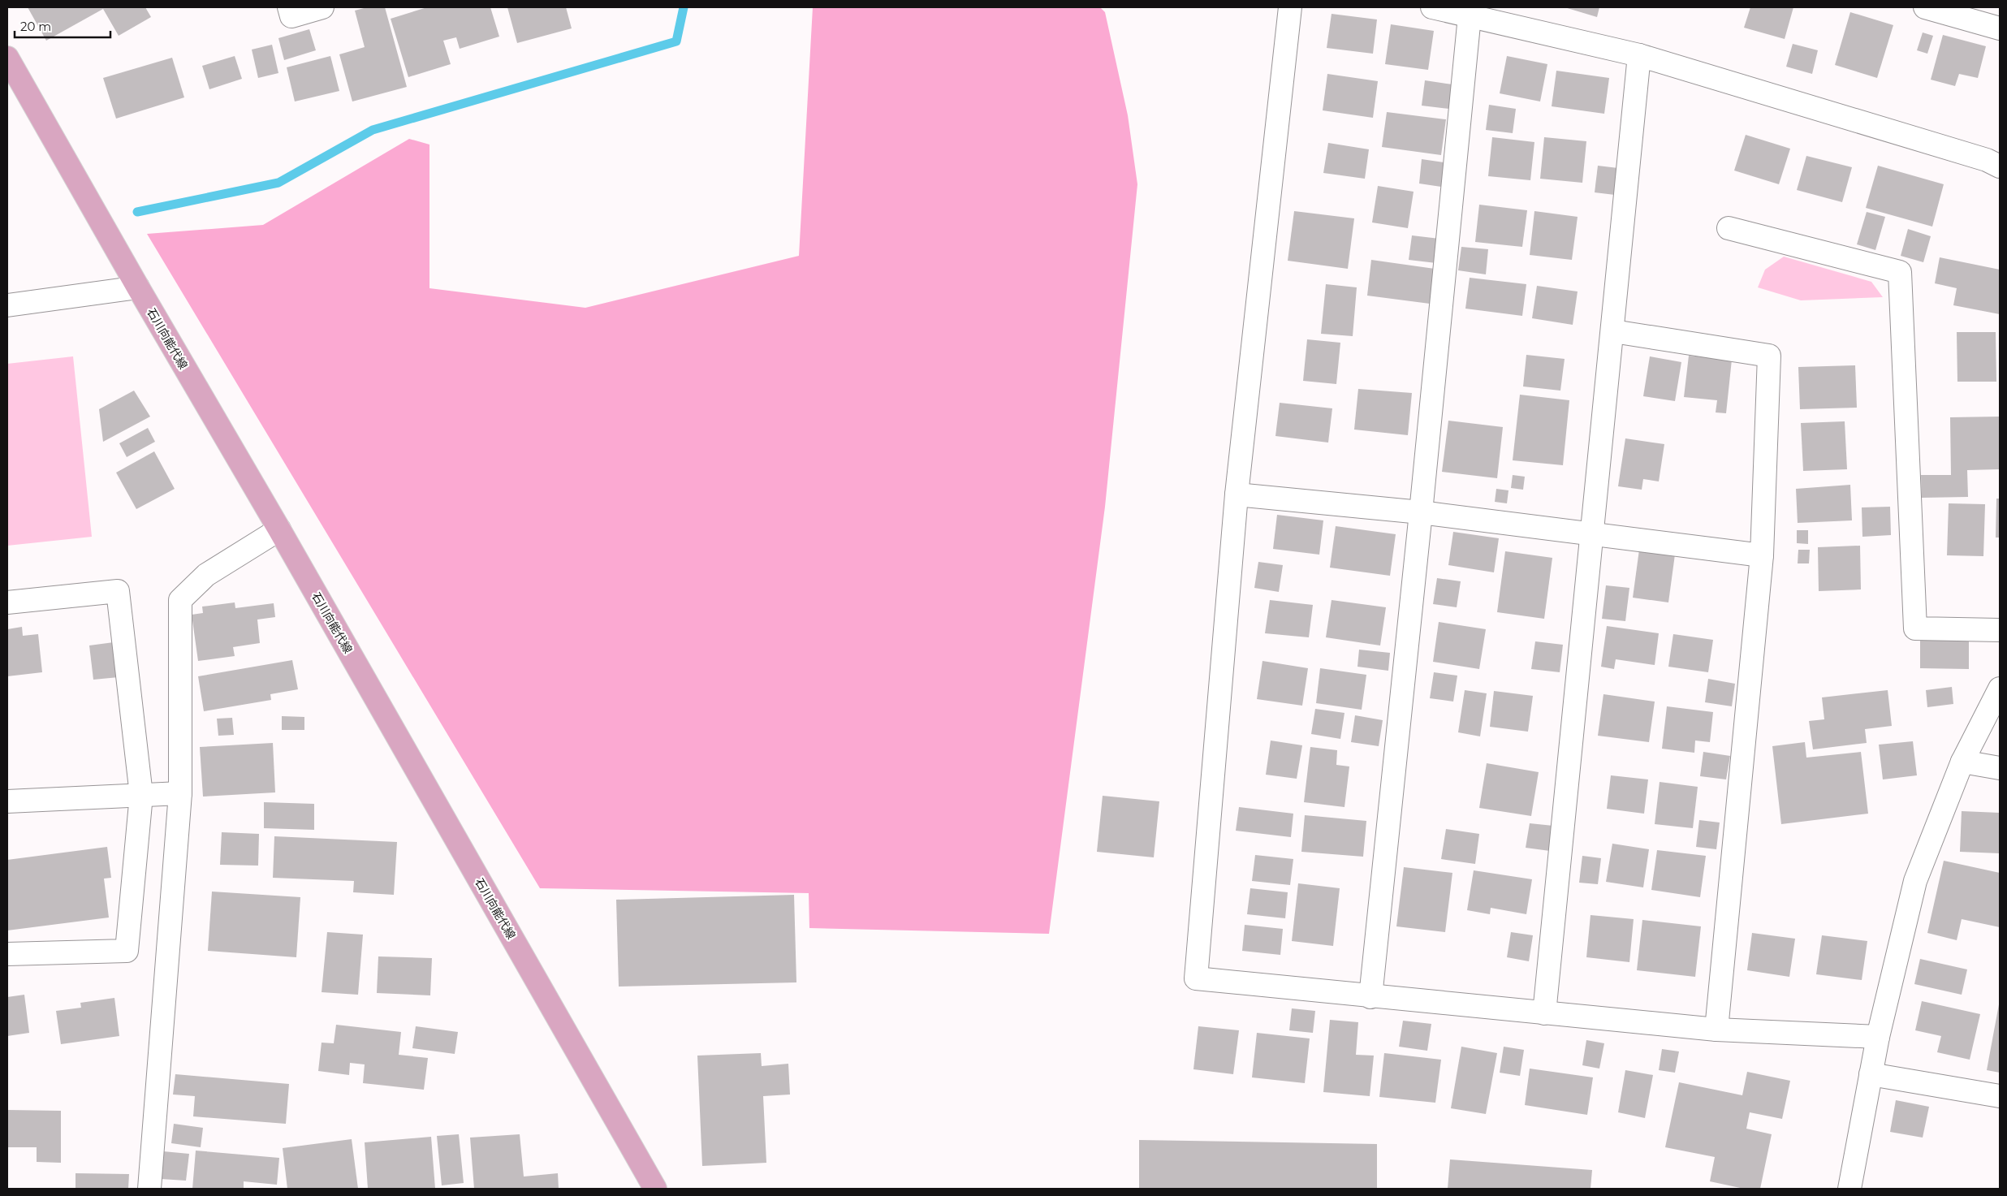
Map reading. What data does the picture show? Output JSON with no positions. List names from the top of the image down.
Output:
{
  "streets": {
    "main road": ["石川向能代線"]
  },
  "scale_bar": "20 m"
}
